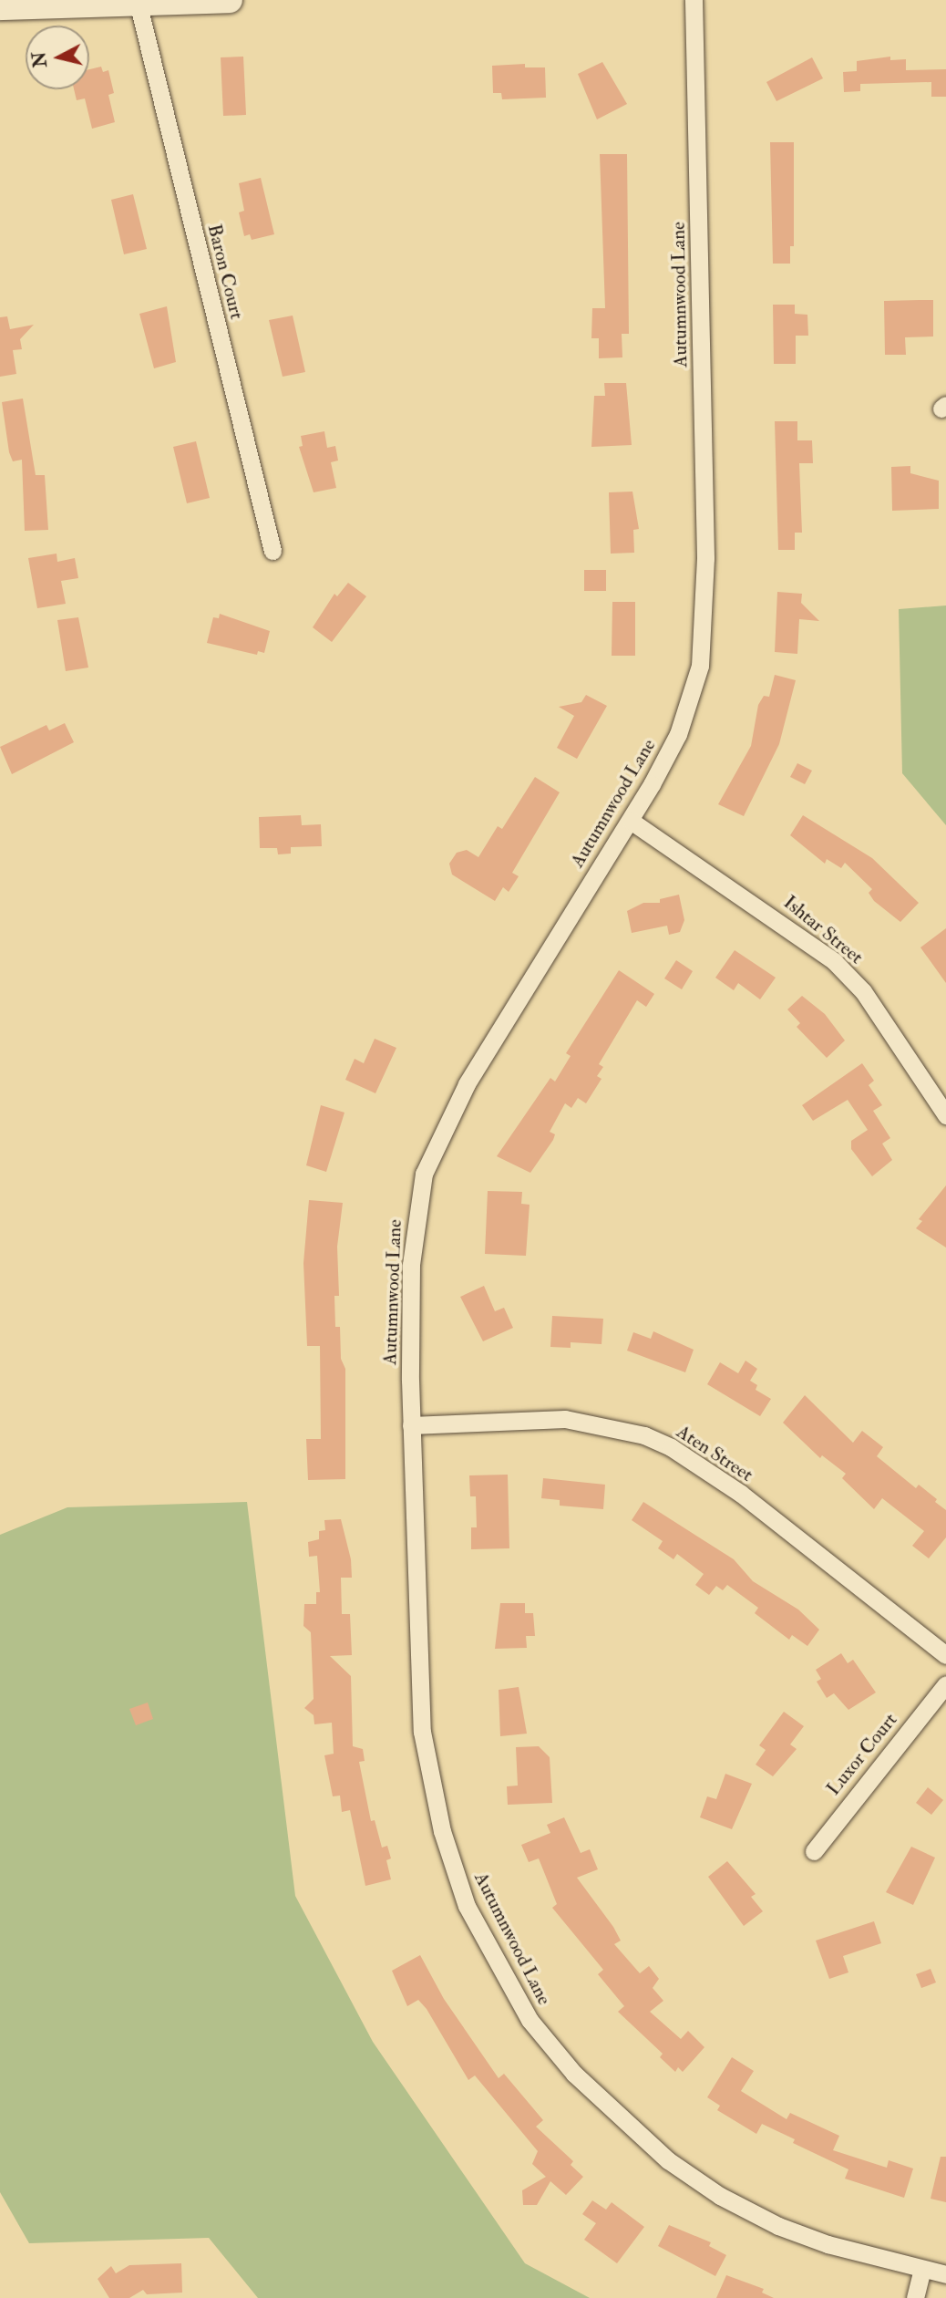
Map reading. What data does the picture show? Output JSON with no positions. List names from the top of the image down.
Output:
{
  "streets": {
    "street": [
      "Baron Court",
      "Autumnwood Lane",
      "Ishtar Street",
      "Aten Street",
      "Luxor Court"
    ]
  },
  "crossings": [
    ["Autumnwood Lane", "Ishtar Street"],
    ["Autumnwood Lane", "Aten Street"]
  ],
  "north": "left"
}
